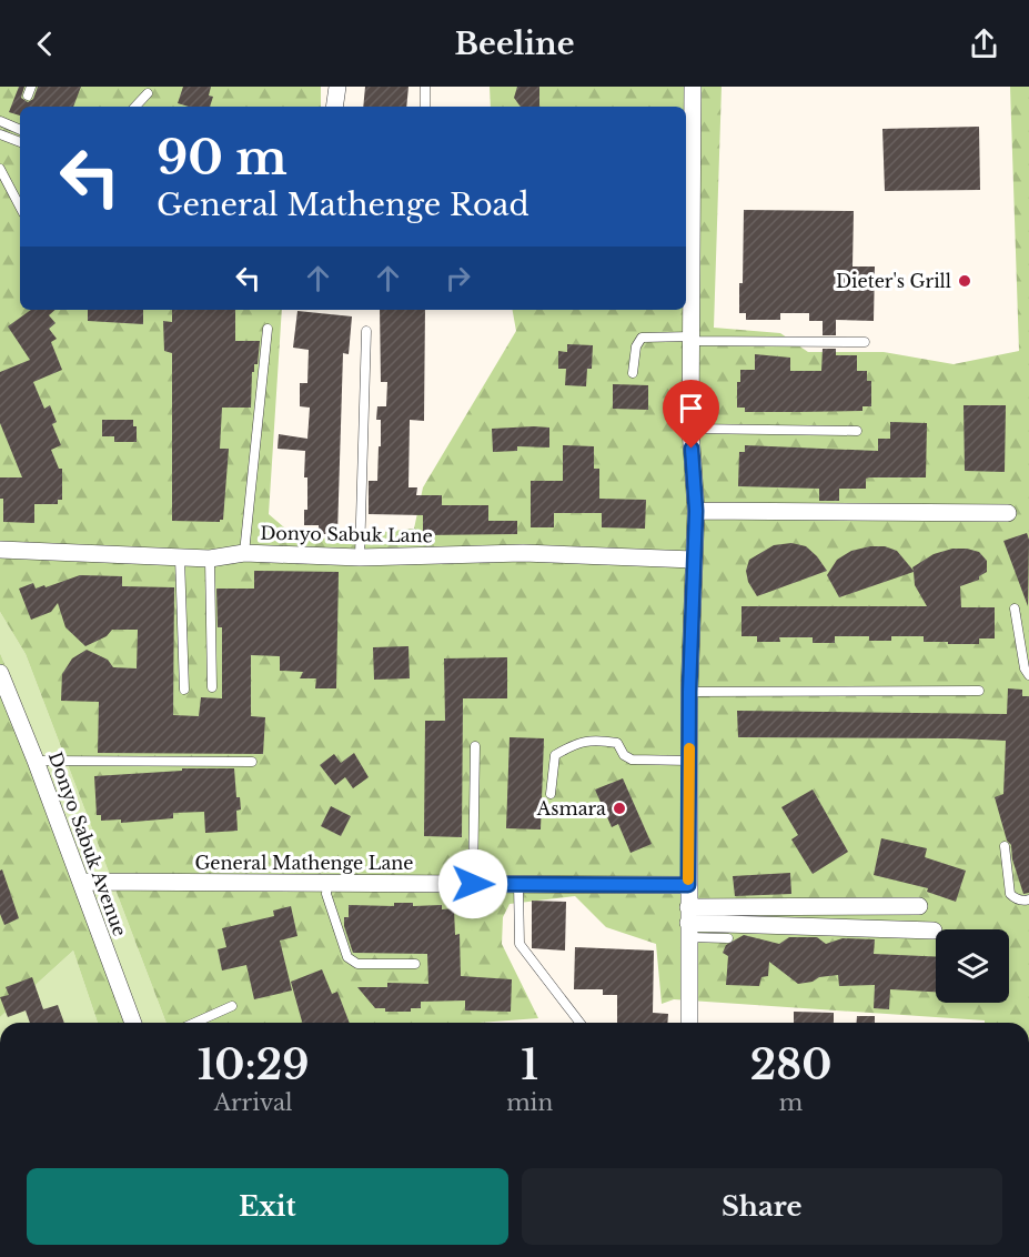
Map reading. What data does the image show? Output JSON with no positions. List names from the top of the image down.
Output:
{
  "streets": {
    "street": ["Donyo Sabuk Lane", "Donyo Sabuk Avenue", "General Mathenge Lane"]
  },
  "crossings": [
    ["Donyo Sabuk Avenue", "General Mathenge Lane"]
  ],
  "places": ["Dieter's Grill", "Asmara"],
  "page": {
    "header": "Beeline",
    "turn": ["90 m", "General Mathenge Road"],
    "eta": [
      "10:29",
      "Arrival",
      "1",
      "min",
      "280",
      "m"
    ],
    "buttons": ["Exit", "Share"]
  }
}
